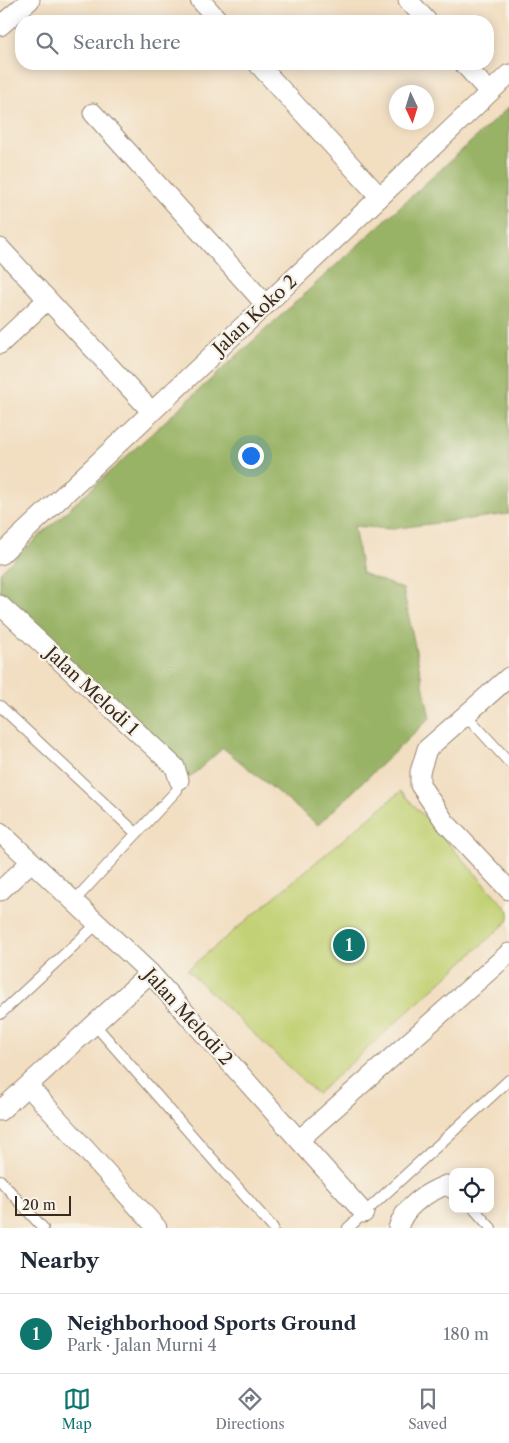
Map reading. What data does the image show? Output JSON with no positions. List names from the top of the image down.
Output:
{
  "streets": {
    "street": ["Jalan Koko 2", "Jalan Melodi 1", "Jalan Melodi 2"]
  },
  "scale_bar": "20 m",
  "north": "bottom",
  "page": {
    "search": "Search here",
    "pins": "1",
    "scale": "20 m",
    "heading": "Nearby",
    "list": [
      {
        "mark": "1",
        "name": "Neighborhood Sports Ground",
        "note": "Park · Jalan Murni 4",
        "value": "180 m"
      }
    ],
    "nav": ["Map", "Directions", "Saved"]
  }
}
